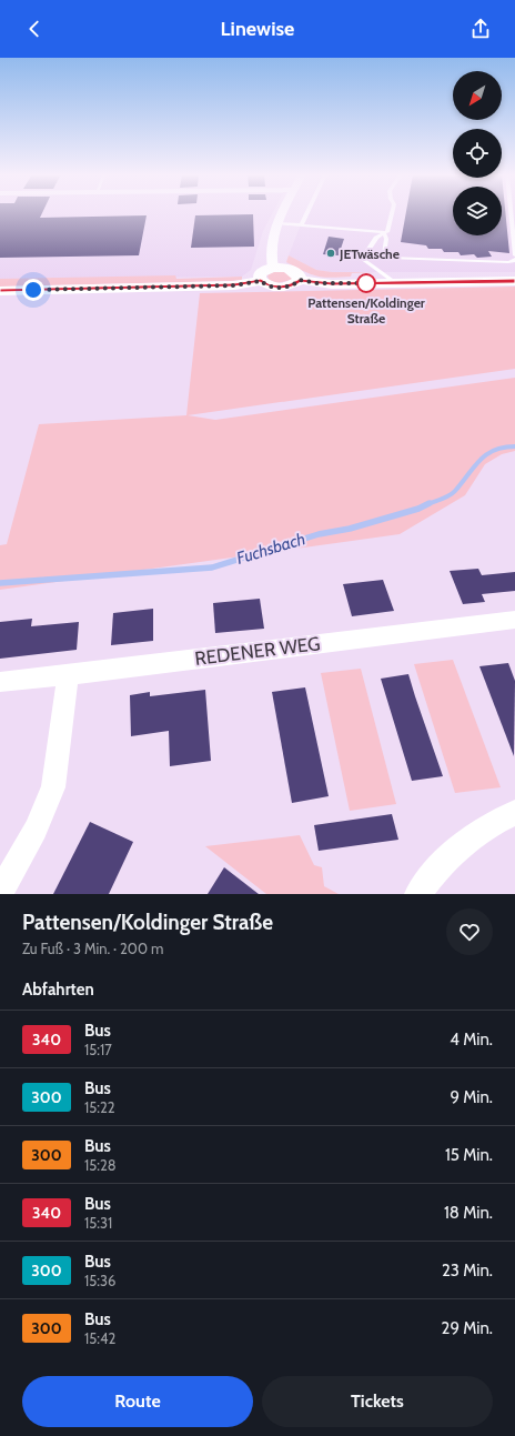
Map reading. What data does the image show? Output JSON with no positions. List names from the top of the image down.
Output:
{
  "streets": {
    "street": ["REDENER WEG"]
  },
  "water": ["Fuchsbach"],
  "places": ["JETwäsche", "Pattensen/Koldinger Straße"],
  "lines": ["bus line 340"],
  "north": "bottom left",
  "page": {
    "header": "Linewise",
    "heading": [
      ["Pattensen/Koldinger Straße", "Zu Fuß · 3 Min. · 200 m"],
      "Abfahrten"
    ],
    "list": [
      {
        "mark": "340",
        "name": "Bus",
        "note": "15:17",
        "value": "4 Min."
      },
      {
        "mark": "300",
        "name": "Bus",
        "note": "15:22",
        "value": "9 Min."
      },
      {
        "mark": "300",
        "name": "Bus",
        "note": "15:28",
        "value": "15 Min."
      },
      {
        "mark": "340",
        "name": "Bus",
        "note": "15:31",
        "value": "18 Min."
      },
      {
        "mark": "300",
        "name": "Bus",
        "note": "15:36",
        "value": "23 Min."
      },
      {
        "mark": "300",
        "name": "Bus",
        "note": "15:42",
        "value": "29 Min."
      }
    ],
    "buttons": ["Route", "Tickets"]
  }
}
